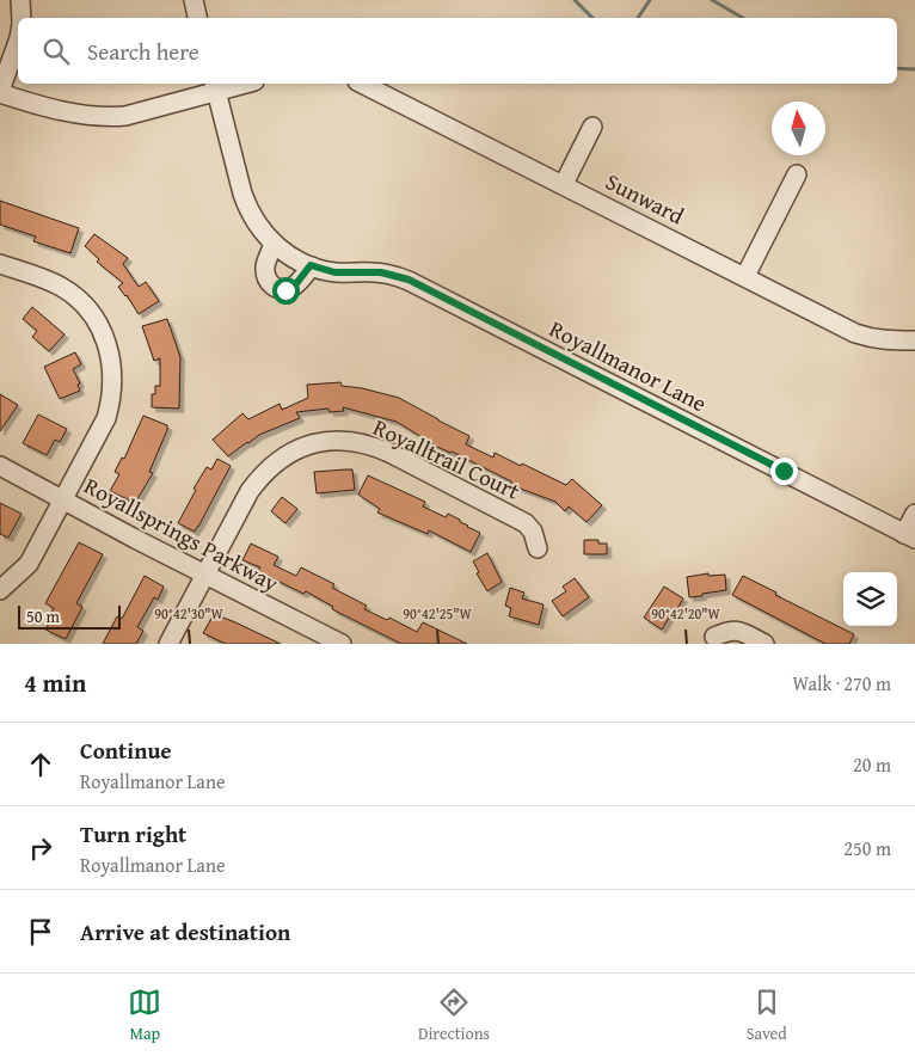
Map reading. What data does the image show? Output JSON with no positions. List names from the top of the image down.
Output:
{
  "streets": {
    "street": [
      "Sunward",
      "Royallmanor Lane",
      "Royalltrail Court",
      "Royallsprings Parkway"
    ]
  },
  "crossings": [
    ["Royalltrail Court", "Royallsprings Parkway"]
  ],
  "scale_bar": "50 m",
  "north": "top",
  "page": {
    "search": "Search here",
    "scale": "50 m",
    "heading": ["4 min", "Walk · 270 m"],
    "list": [
      ["Continue", "Royallmanor Lane", "20 m"],
      ["Turn right", "Royallmanor Lane", "250 m"],
      "Arrive at destination"
    ],
    "nav": ["Map", "Directions", "Saved"]
  },
  "coordinates": ["90°42'30\"W", "90°42'25\"W", "90°42'20\"W"]
}
